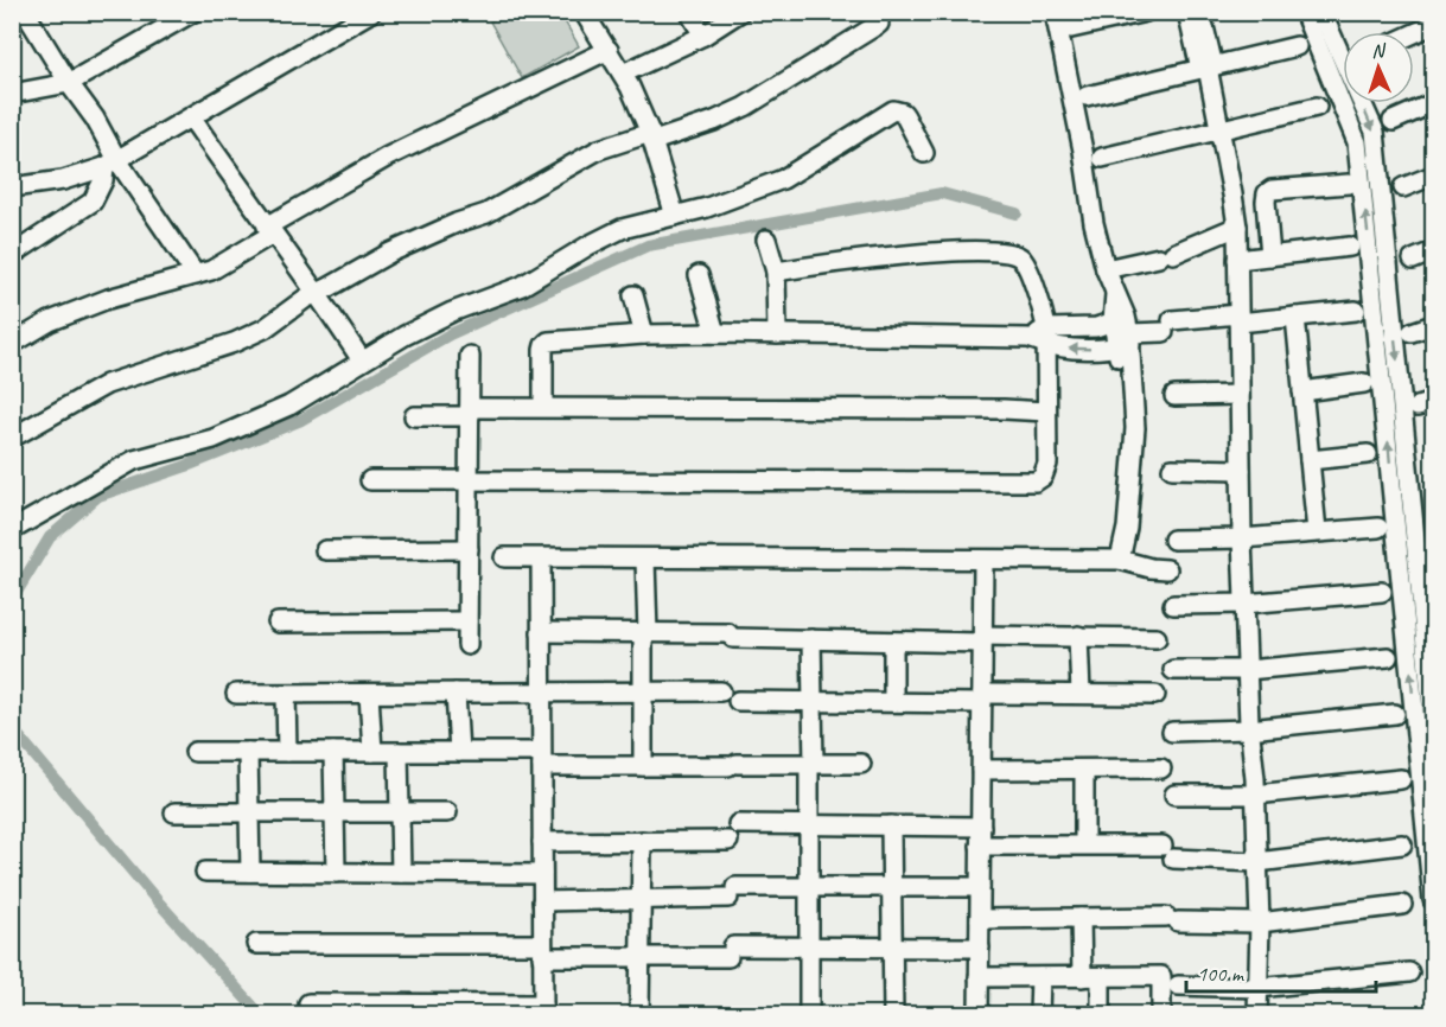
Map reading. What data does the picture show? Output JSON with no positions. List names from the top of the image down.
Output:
{
  "scale_bar": "100 m",
  "north": "top"
}
